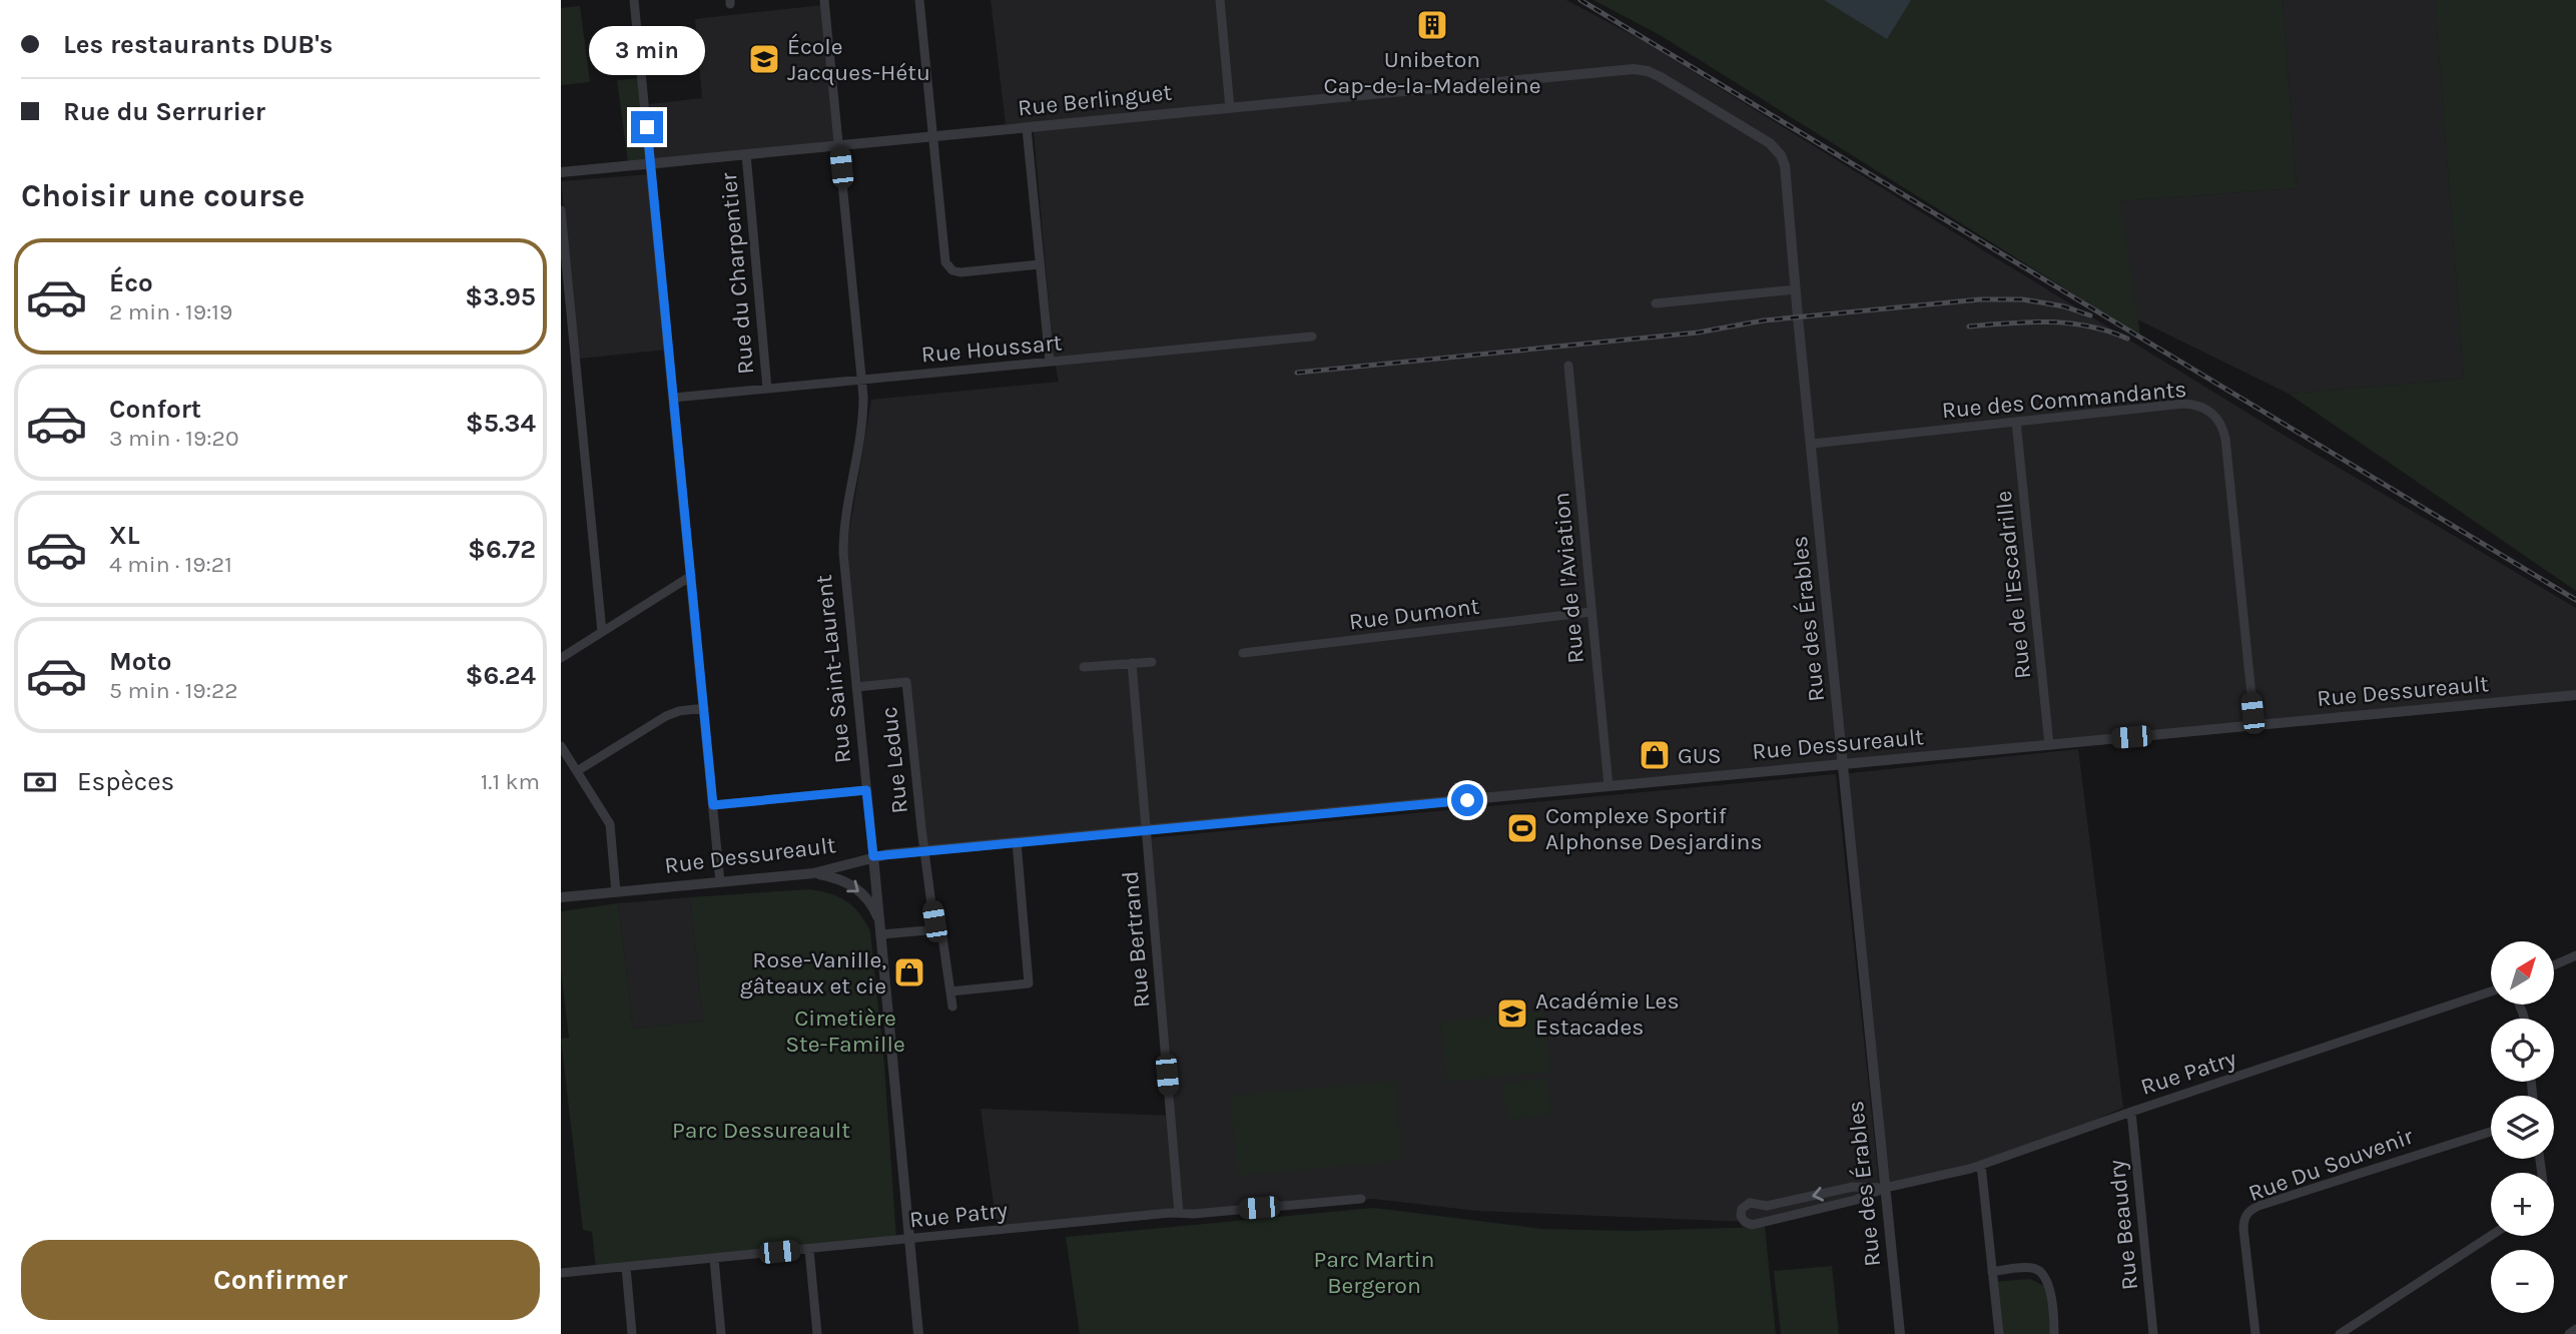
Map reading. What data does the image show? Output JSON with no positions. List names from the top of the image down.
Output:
{
  "streets": {
    "street": [
      "Rue Berlinguet",
      "Rue du Charpentier",
      "Rue Houssart",
      "Rue des Commandants",
      "Rue de l'Aviation",
      "Rue de l'Escadrille",
      "Rue Dumont",
      "Rue des Érables",
      "Rue Saint-Laurent",
      "Rue Dessureault",
      "Rue Leduc",
      "Rue Bertrand",
      "Rue Patry",
      "Rue Du Souvenir",
      "Rue Beaudry"
    ]
  },
  "crossings": [
    ["Rue Berlinguet", "Rue du Charpentier"],
    ["Rue Berlinguet", "Rue des Érables"],
    ["Rue Berlinguet", "Rue Saint-Laurent"],
    ["Rue du Charpentier", "Rue Houssart"],
    ["Rue Houssart", "Rue Saint-Laurent"],
    ["Rue des Commandants", "Rue de l'Escadrille"],
    ["Rue des Commandants", "Rue des Érables"],
    ["Rue des Commandants", "Rue Dessureault"],
    ["Rue de l'Aviation", "Rue Dumont"],
    ["Rue de l'Aviation", "Rue Dessureault"],
    ["Rue de l'Escadrille", "Rue Dessureault"],
    ["Rue des Érables", "Rue Dessureault"],
    ["Rue des Érables", "Rue Patry"],
    ["Rue Saint-Laurent", "Rue Dessureault"],
    ["Rue Saint-Laurent", "Rue Leduc"],
    ["Rue Saint-Laurent", "Rue Patry"],
    ["Rue Dessureault", "Rue Leduc"],
    ["Rue Dessureault", "Rue Bertrand"],
    ["Rue Bertrand", "Rue Patry"],
    ["Rue Patry", "Rue Beaudry"]
  ],
  "parks": ["Cimetière Ste-Famille", "Parc Dessureault", "Parc Martin Bergeron"],
  "places": {
    "building": ["Unibeton Cap-de-la-Madeleine"],
    "school or university": ["École Jacques-Hétu", "Académie Les Estacades"],
    "shop": ["GUS", "Rose-Vanille, gâteaux et cie"],
    "sports": ["Complexe Sportif Alphonse Desjardins"]
  },
  "north": "top right",
  "page": {
    "banner": ["Les restaurants DUB's", "Rue du Serrurier"],
    "bubble": "3 min",
    "heading": "Choisir une course",
    "list": [
      {
        "name": "Éco",
        "note": "2 min · 19:19",
        "value": "$3.95"
      },
      {
        "name": "Confort",
        "note": "3 min · 19:20",
        "value": "$5.34"
      },
      {
        "name": "XL",
        "note": "4 min · 19:21",
        "value": "$6.72"
      },
      {
        "name": "Moto",
        "note": "5 min · 19:22",
        "value": "$6.24"
      }
    ],
    "pay": ["Espèces", "1.1 km"],
    "map_buttons": ["+", "−"],
    "buttons": "Confirmer"
  }
}
